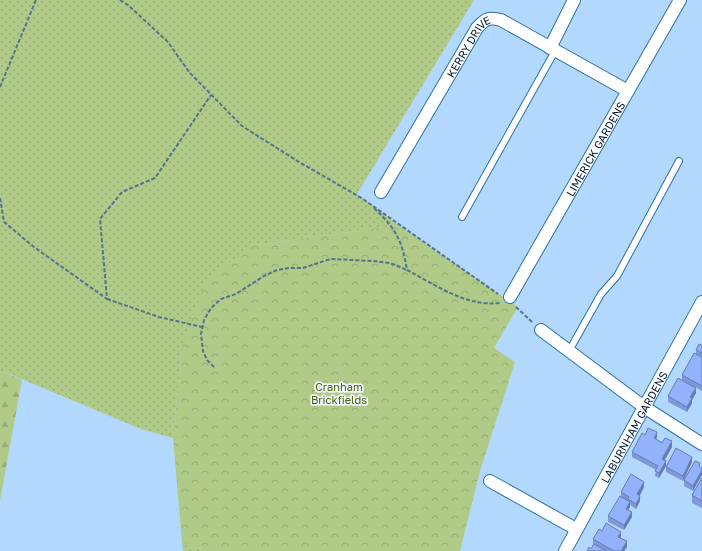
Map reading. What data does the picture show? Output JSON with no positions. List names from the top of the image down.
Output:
{
  "streets": {
    "street": ["KERRY DRIVE", "LIMERICK GARDENS", "LABURNHAM GARDENS"]
  },
  "crossings": [
    ["KERRY DRIVE", "LIMERICK GARDENS"]
  ],
  "parks": ["Cranham Brickfields"]
}
